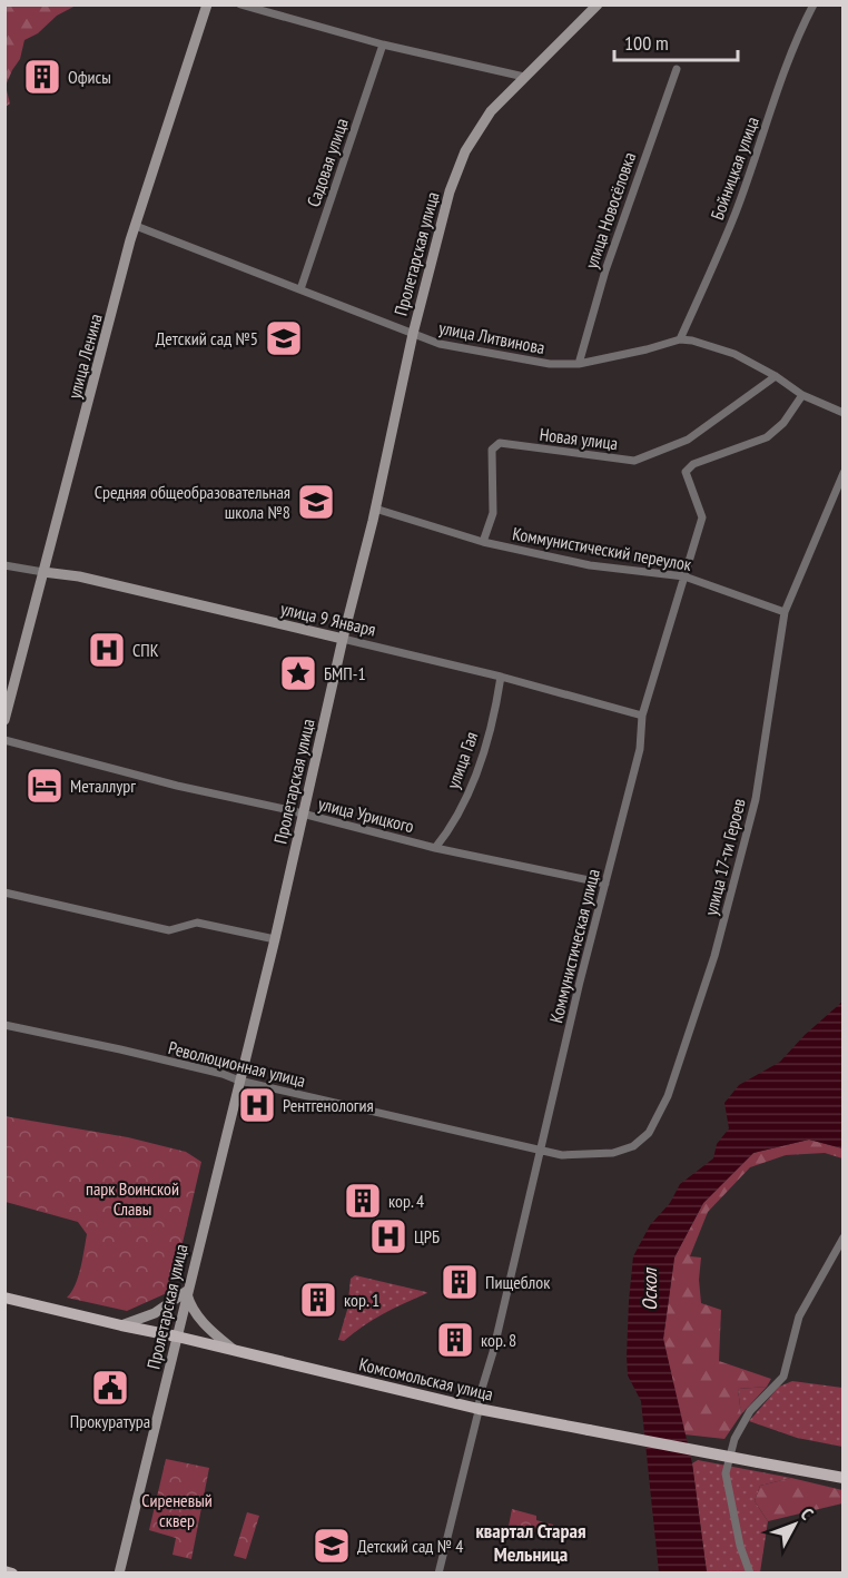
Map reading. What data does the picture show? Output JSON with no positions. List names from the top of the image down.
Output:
{
  "streets": {
    "main road": [
      "Пролетарская улица",
      "улица Ленина",
      "улица 9 Января",
      "Комсомольская улица"
    ],
    "street": [
      "Садовая улица",
      "Бойницкая улица",
      "улица Новосёловка",
      "улица Литвинова",
      "Новая улица",
      "Коммунистический переулок",
      "улица Гая",
      "улица Урицкого",
      "улица 17-ти Героев",
      "Коммунистическая улица",
      "Революционная улица"
    ]
  },
  "crossings": [
    ["Садовая улица", "улица Литвинова"],
    ["Бойницкая улица", "улица Литвинова"],
    ["улица Новосёловка", "улица Литвинова"],
    ["Пролетарская улица", "улица Литвинова"],
    ["Пролетарская улица", "Коммунистический переулок"],
    ["Пролетарская улица", "улица 9 Января"],
    ["Пролетарская улица", "улица Урицкого"],
    ["Пролетарская улица", "Революционная улица"],
    ["Пролетарская улица", "Комсомольская улица"],
    ["улица Литвинова", "улица Ленина"],
    ["улица Литвинова", "Новая улица"],
    ["улица Литвинова", "Коммунистическая улица"],
    ["улица Ленина", "улица 9 Января"],
    ["Новая улица", "Коммунистический переулок"],
    ["Коммунистический переулок", "улица 17-ти Героев"],
    ["Коммунистический переулок", "Коммунистическая улица"],
    ["улица 9 Января", "улица Гая"],
    ["улица 9 Января", "Коммунистическая улица"],
    ["улица Гая", "улица Урицкого"],
    ["улица Урицкого", "Коммунистическая улица"],
    ["улица 17-ти Героев", "Коммунистическая улица"],
    ["улица 17-ти Героев", "Революционная улица"],
    ["Коммунистическая улица", "Революционная улица"],
    ["Коммунистическая улица", "Комсомольская улица"]
  ],
  "districts": ["квартал Старая Мельница"],
  "water": ["Оскол"],
  "parks": ["парк Воинской Славы", "Сиреневый сквер"],
  "places": {
    "building": [
      "Офисы",
      "кор. 4",
      "Пищеблок",
      "кор. 1",
      "кор. 8"
    ],
    "school or university": ["Детский сад №5", "Средняя общеобразовательная школа №8", "Детский сад № 4"],
    "hospital": ["СПК", "Рентгенология", "ЦРБ"],
    "place": ["БМП-1"],
    "hotel": ["Металлург"],
    "public building": ["Прокуратура"]
  },
  "scale_bar": "100 m",
  "north": "top right"
}
